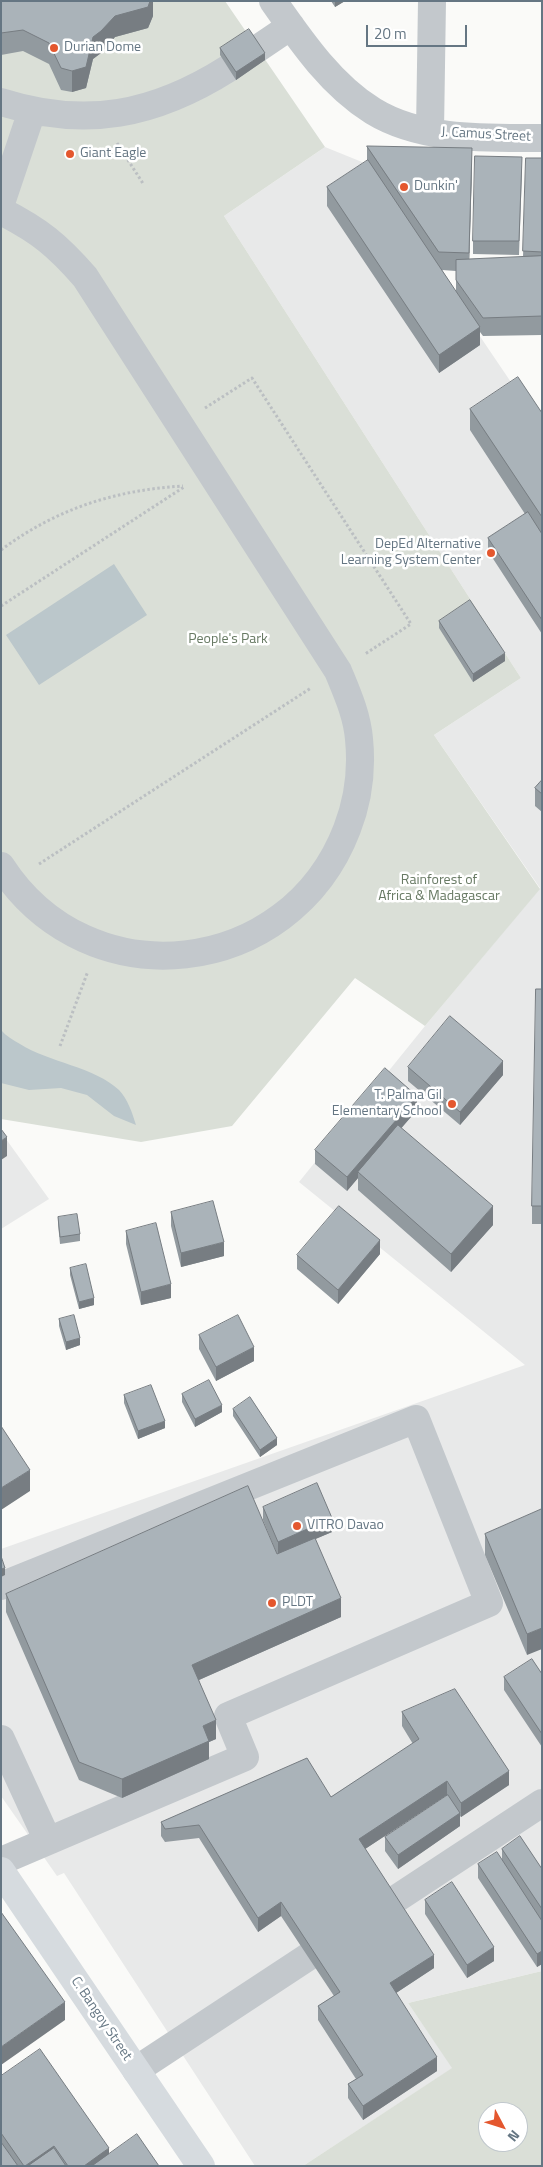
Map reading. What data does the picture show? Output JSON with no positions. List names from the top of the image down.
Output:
{
  "streets": {
    "main road": ["C. Bangoy Street"],
    "street": ["J. Camus Street"]
  },
  "parks": ["People's Park", "Rainforest of Africa & Madagascar"],
  "places": [
    "Durian Dome",
    "Giant Eagle",
    "Dunkin'",
    "DepEd Alternative Learning System Center",
    "T. Palma Gil Elementary School",
    "VITRO Davao",
    "PLDT"
  ],
  "scale_bar": "20 m",
  "north": "bottom right"
}
